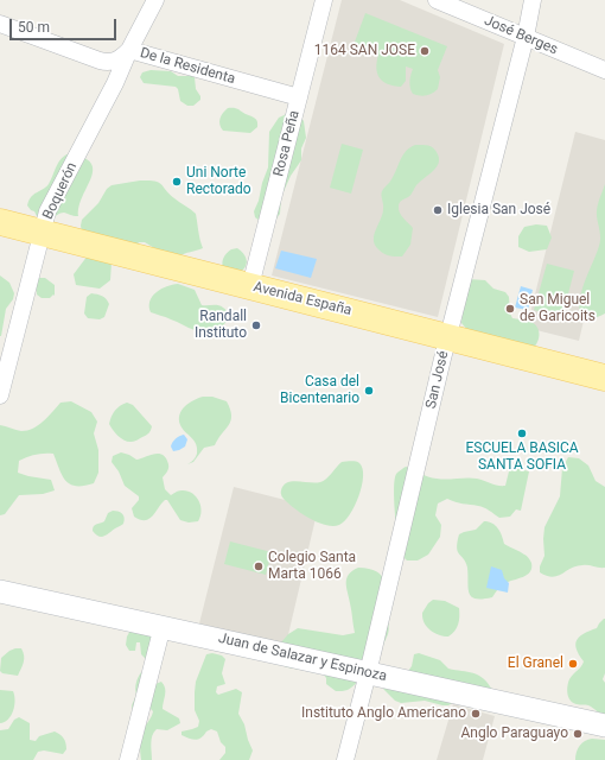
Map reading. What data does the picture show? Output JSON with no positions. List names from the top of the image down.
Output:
{
  "streets": {
    "main road": ["Avenida España"],
    "street": [
      "José Berges",
      "De la Residenta",
      "Rosa Peña",
      "Boquerón",
      "San José",
      "Juan de Salazar y Espinoza"
    ]
  },
  "crossings": [
    ["José Berges", "San José"],
    ["De la Residenta", "Rosa Peña"],
    ["De la Residenta", "Boquerón"],
    ["Rosa Peña", "Avenida España"],
    ["Boquerón", "Avenida España"],
    ["Avenida España", "San José"],
    ["San José", "Juan de Salazar y Espinoza"]
  ],
  "places": [
    "1164 SAN JOSE",
    "Uni Norte Rectorado",
    "Iglesia San José",
    "San Miguel de Garicoits",
    "Randall Instituto",
    "Casa del Bicentenario",
    "ESCUELA BASICA SANTA SOFIA",
    "Colegio Santa Marta 1066",
    "El Granel",
    "Instituto Anglo Americano",
    "Anglo Paraguayo"
  ],
  "scale_bar": "50 m"
}
